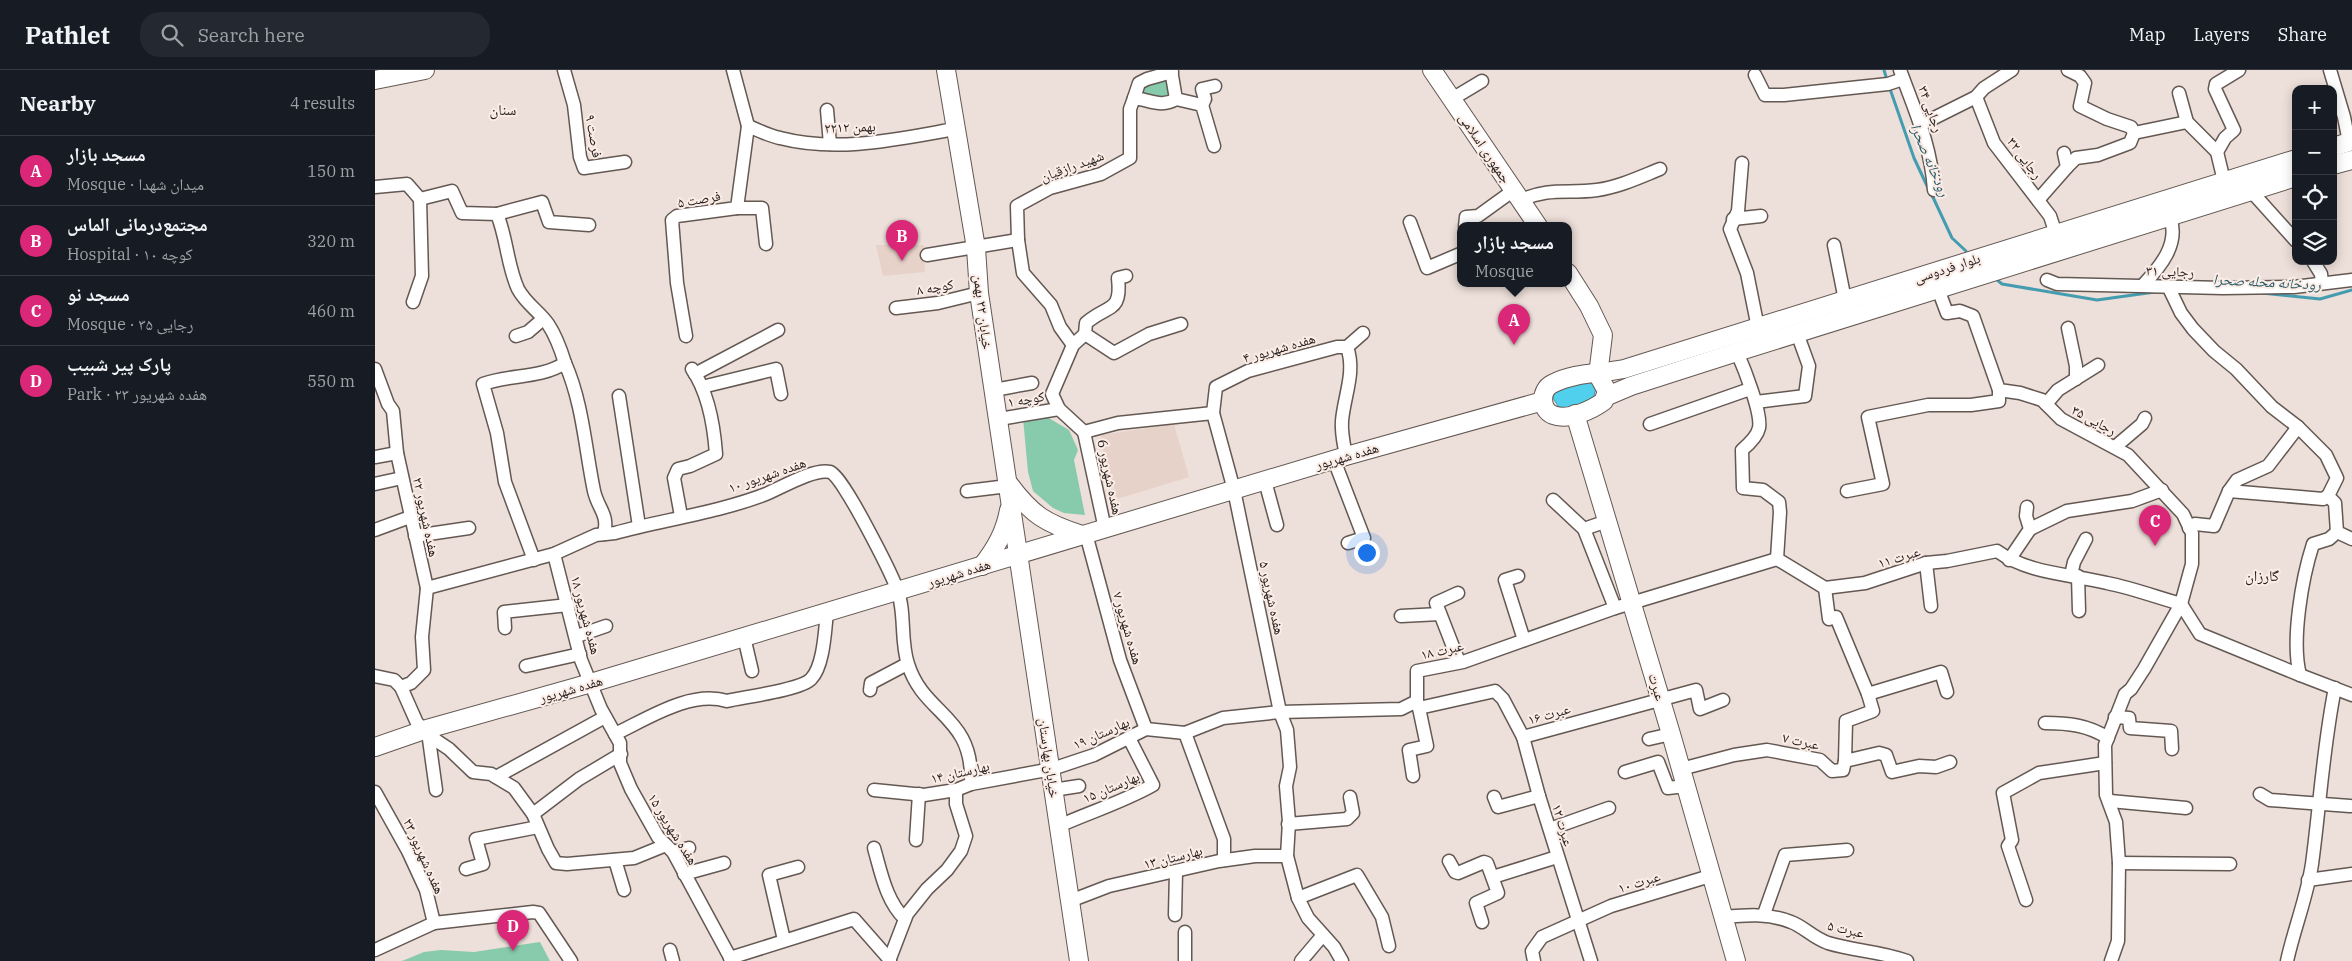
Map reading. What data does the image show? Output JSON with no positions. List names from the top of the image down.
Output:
{
  "streets": {
    "main road": [
      "جمهوری اسلامی",
      "بلوار فردوسی",
      "خیابان ۲۲ بهمن",
      "هفده شهریور",
      "عبرت",
      "خیابان بهارستان"
    ],
    "street": [
      "رجایی ۳۴",
      "۲۲بهمن ۱۲",
      "فرصت ۹",
      "رجایی ۳۲",
      "شهید رازقیان",
      "فرصت ۵",
      "رجایی ۳۱",
      "کوچه ۸",
      "هفده شهریور ۴",
      "کوچه ۱",
      "رجایی ۳۵",
      "هفده شهریور ۱۰",
      "هفده شهریور 6",
      "هفده شهریور ۲۲",
      "عبرت ۱۱",
      "هفده شهریور ۵",
      "هفده شهریور ۱۸",
      "هفده شهریور ۷",
      "عبرت ۱۸",
      "عبرت ۱۶",
      "بهارستان ۱۹",
      "عبرت ۷",
      "بهارستان ۱۴",
      "بهارستان ۱۵",
      "عبرت ۱۲",
      "هفده شهریور ۱۵",
      "هفده شهریور ۲۳",
      "بهارستان ۱۳",
      "عبرت ۱۰",
      "عبرت ۵"
    ]
  },
  "crossings": [
    ["۲۲بهمن ۱۲", "فرصت ۵"],
    ["۲۲بهمن ۱۲", "خیابان ۲۲ بهمن"],
    ["رجایی ۳۲", "بلوار فردوسی"],
    ["بلوار فردوسی", "هفده شهریور"],
    ["بلوار فردوسی", "عبرت"],
    ["کوچه ۸", "خیابان ۲۲ بهمن"],
    ["خیابان ۲۲ بهمن", "کوچه ۱"],
    ["خیابان ۲۲ بهمن", "هفده شهریور"],
    ["خیابان ۲۲ بهمن", "خیابان بهارستان"],
    ["هفده شهریور ۴", "هفده شهریور"],
    ["هفده شهریور ۴", "هفده شهریور ۵"],
    ["هفده شهریور", "هفده شهریور ۱۰"],
    ["هفده شهریور", "هفده شهریور 6"],
    ["هفده شهریور", "هفده شهریور ۵"],
    ["هفده شهریور", "هفده شهریور ۱۸"],
    ["هفده شهریور", "هفده شهریور ۷"],
    ["هفده شهریور", "خیابان بهارستان"],
    ["هفده شهریور", "هفده شهریور ۱۵"],
    ["هفده شهریور ۱۰", "هفده شهریور ۱۸"],
    ["هفده شهریور ۵", "بهارستان ۱۹"],
    ["هفده شهریور ۵", "بهارستان ۱۳"],
    ["هفده شهریور ۱۸", "هفده شهریور ۱۵"],
    ["هفده شهریور ۷", "بهارستان ۱۹"],
    ["عبرت ۱۸", "عبرت"],
    ["عبرت ۱۸", "عبرت ۱۶"],
    ["عبرت", "عبرت ۱۶"],
    ["عبرت", "عبرت ۷"],
    ["عبرت", "عبرت ۱۰"],
    ["عبرت", "عبرت ۵"],
    ["عبرت ۱۶", "عبرت ۱۲"],
    ["بهارستان ۱۹", "خیابان بهارستان"],
    ["بهارستان ۱۹", "بهارستان ۱۴"],
    ["بهارستان ۱۹", "بهارستان ۱۵"],
    ["خیابان بهارستان", "بهارستان ۱۴"],
    ["خیابان بهارستان", "بهارستان ۱۵"],
    ["خیابان بهارستان", "بهارستان ۱۳"],
    ["عبرت ۱۲", "عبرت ۱۰"]
  ],
  "districts": ["سنان", "گارزان"],
  "water": ["رودخانه صحرا", "رودخانه محله صحرا"],
  "page": {
    "header": "Pathlet",
    "search": "Search here",
    "nav": ["Map", "Layers", "Share"],
    "heading": ["Nearby", "4 results"],
    "map_buttons": ["+", "−"],
    "list": [
      {
        "mark": "A",
        "name": "مسجد بازار",
        "note": "Mosque · میدان شهدا",
        "value": "150 m"
      },
      {
        "mark": "B",
        "name": "مجتمع‌درمانی الماس",
        "note": "Hospital · کوچه ۱۰",
        "value": "320 m"
      },
      {
        "mark": "C",
        "name": "مسجد نو",
        "note": "Mosque · رجایی ۳۵",
        "value": "460 m"
      },
      {
        "mark": "D",
        "name": "پارک پیر شبیب",
        "note": "Park · هفده شهریور ۲۳",
        "value": "550 m"
      }
    ],
    "pins": [
      "B",
      "A",
      "C",
      "D"
    ],
    "popup": ["مسجد بازار", "Mosque"]
  }
}
